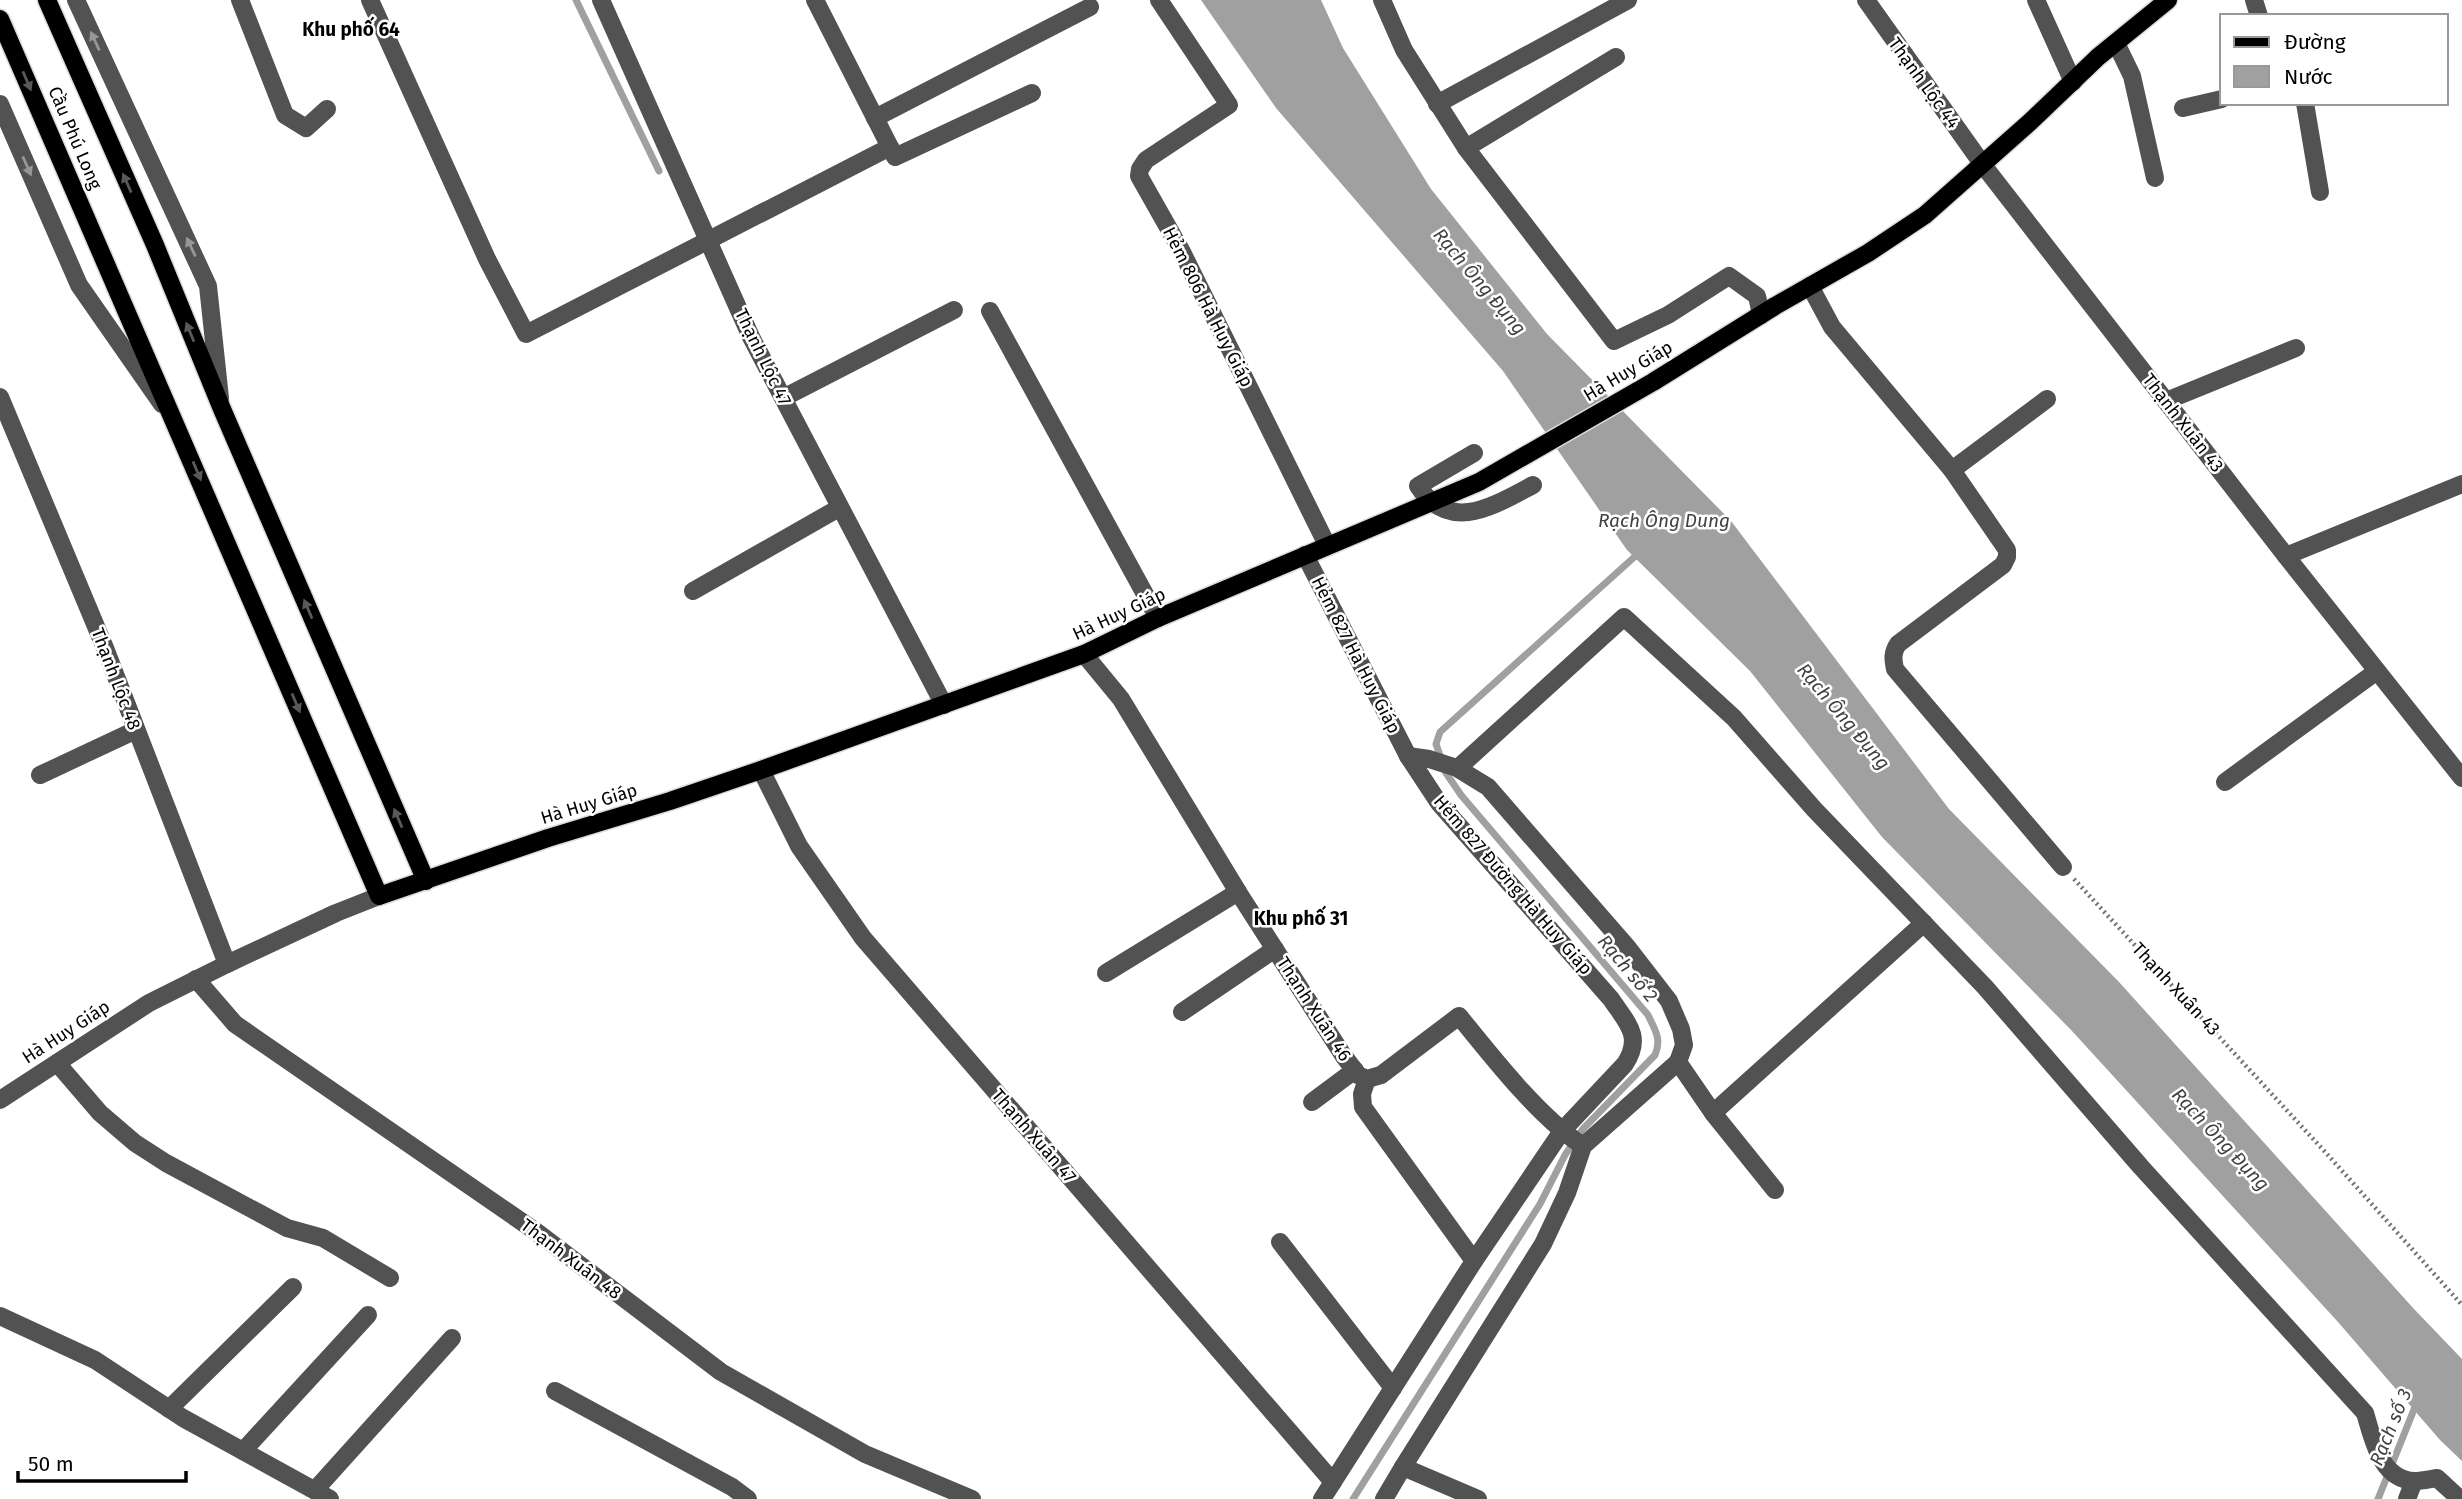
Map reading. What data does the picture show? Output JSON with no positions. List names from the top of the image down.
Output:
{
  "streets": {
    "main road": ["Cầu Phú Long", "Hà Huy Giáp"],
    "street": [
      "Thạnh Lộc 44",
      "Hẻm 806 Hà Huy Giáp",
      "Thạnh Lộc 47",
      "Thạnh Xuân 43",
      "Hẻm 827 Hà Huy Giáp",
      "Thạnh Lộc 48",
      "Hẻm 827 Đường Hà Huy Giáp",
      "Thạnh Xuân 46",
      "Thạnh Xuân 47",
      "Thạnh Xuân 48"
    ]
  },
  "crossings": [
    ["Thạnh Lộc 44", "Hà Huy Giáp"],
    ["Thạnh Lộc 44", "Thạnh Xuân 43"],
    ["Cầu Phú Long", "Hà Huy Giáp"],
    ["Hẻm 806 Hà Huy Giáp", "Hà Huy Giáp"],
    ["Thạnh Lộc 47", "Hà Huy Giáp"],
    ["Hà Huy Giáp", "Thạnh Xuân 43"],
    ["Hà Huy Giáp", "Hẻm 827 Hà Huy Giáp"],
    ["Hà Huy Giáp", "Thạnh Lộc 48"],
    ["Hà Huy Giáp", "Thạnh Xuân 46"],
    ["Hà Huy Giáp", "Thạnh Xuân 47"],
    ["Hà Huy Giáp", "Thạnh Xuân 48"],
    ["Hẻm 827 Hà Huy Giáp", "Hẻm 827 Đường Hà Huy Giáp"],
    ["Hẻm 827 Đường Hà Huy Giáp", "Thạnh Xuân 47"]
  ],
  "districts": ["Khu phố 64", "Khu phố 31"],
  "water": [
    "Rạch Ông Đụng",
    "Rạch Ông Dung",
    "Rạch số 2",
    "Rạch số 3"
  ],
  "legend": ["Đường", "Nước"],
  "scale_bar": "50 m"
}
